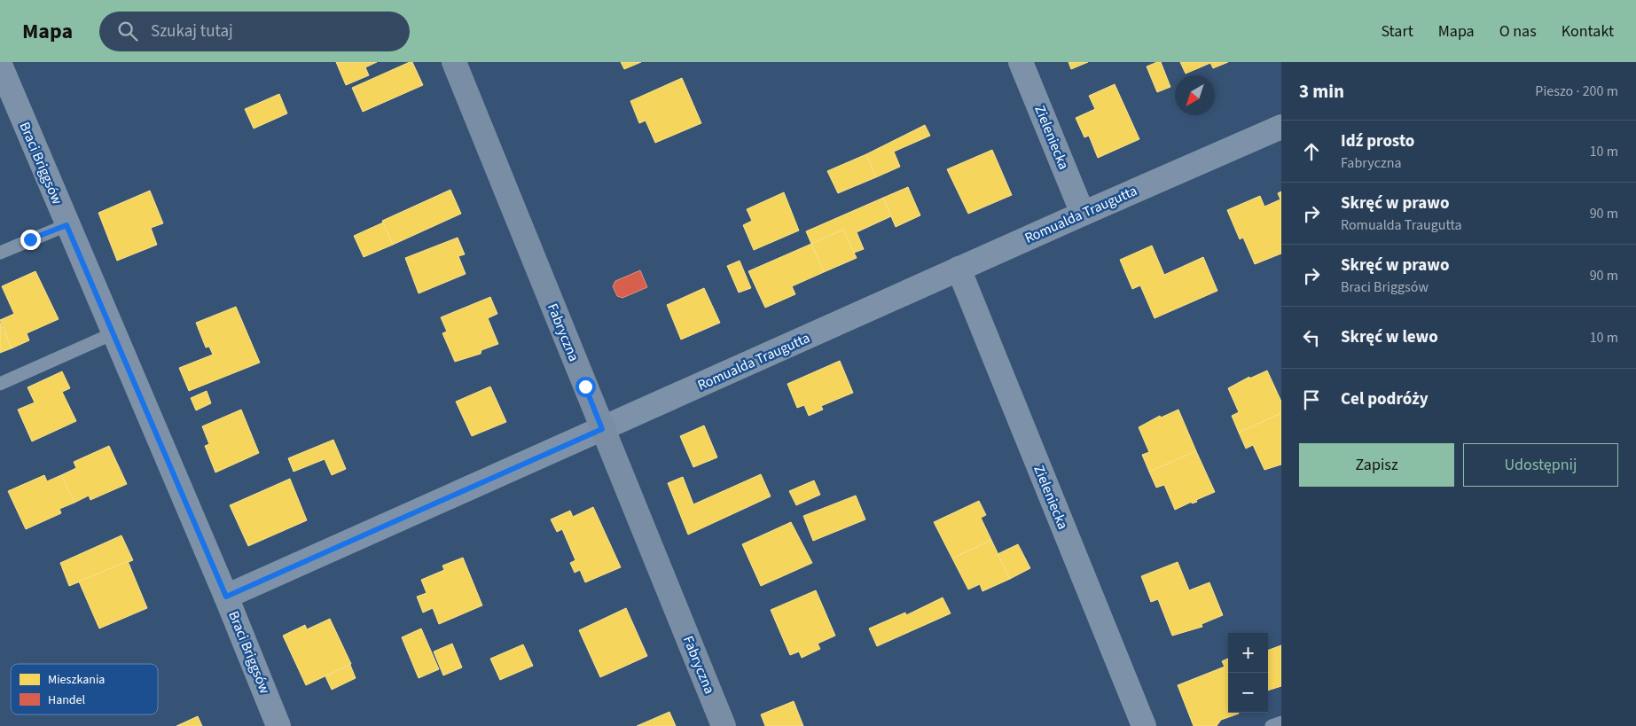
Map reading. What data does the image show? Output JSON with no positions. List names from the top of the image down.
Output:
{
  "streets": {
    "street": [
      "Zieleniecka",
      "Braci Briggsów",
      "Romualda Traugutta",
      "Fabryczna"
    ]
  },
  "crossings": [
    ["Zieleniecka", "Romualda Traugutta"],
    ["Braci Briggsów", "Romualda Traugutta"],
    ["Romualda Traugutta", "Fabryczna"]
  ],
  "legend": ["Mieszkania", "Handel"],
  "north": "bottom left",
  "page": {
    "header": "Mapa",
    "search": "Szukaj tutaj",
    "nav": [
      "Start",
      "Mapa",
      "O nas",
      "Kontakt"
    ],
    "heading": ["3 min", "Pieszo · 200 m"],
    "list": [
      ["Idź prosto", "Fabryczna", "10 m"],
      ["Skręć w prawo", "Romualda Traugutta", "90 m"],
      ["Skręć w prawo", "Braci Briggsów", "90 m"],
      ["Skręć w lewo", "10 m"],
      "Cel podróży"
    ],
    "buttons": ["Zapisz", "Udostępnij"],
    "map_buttons": ["+", "−"]
  }
}
